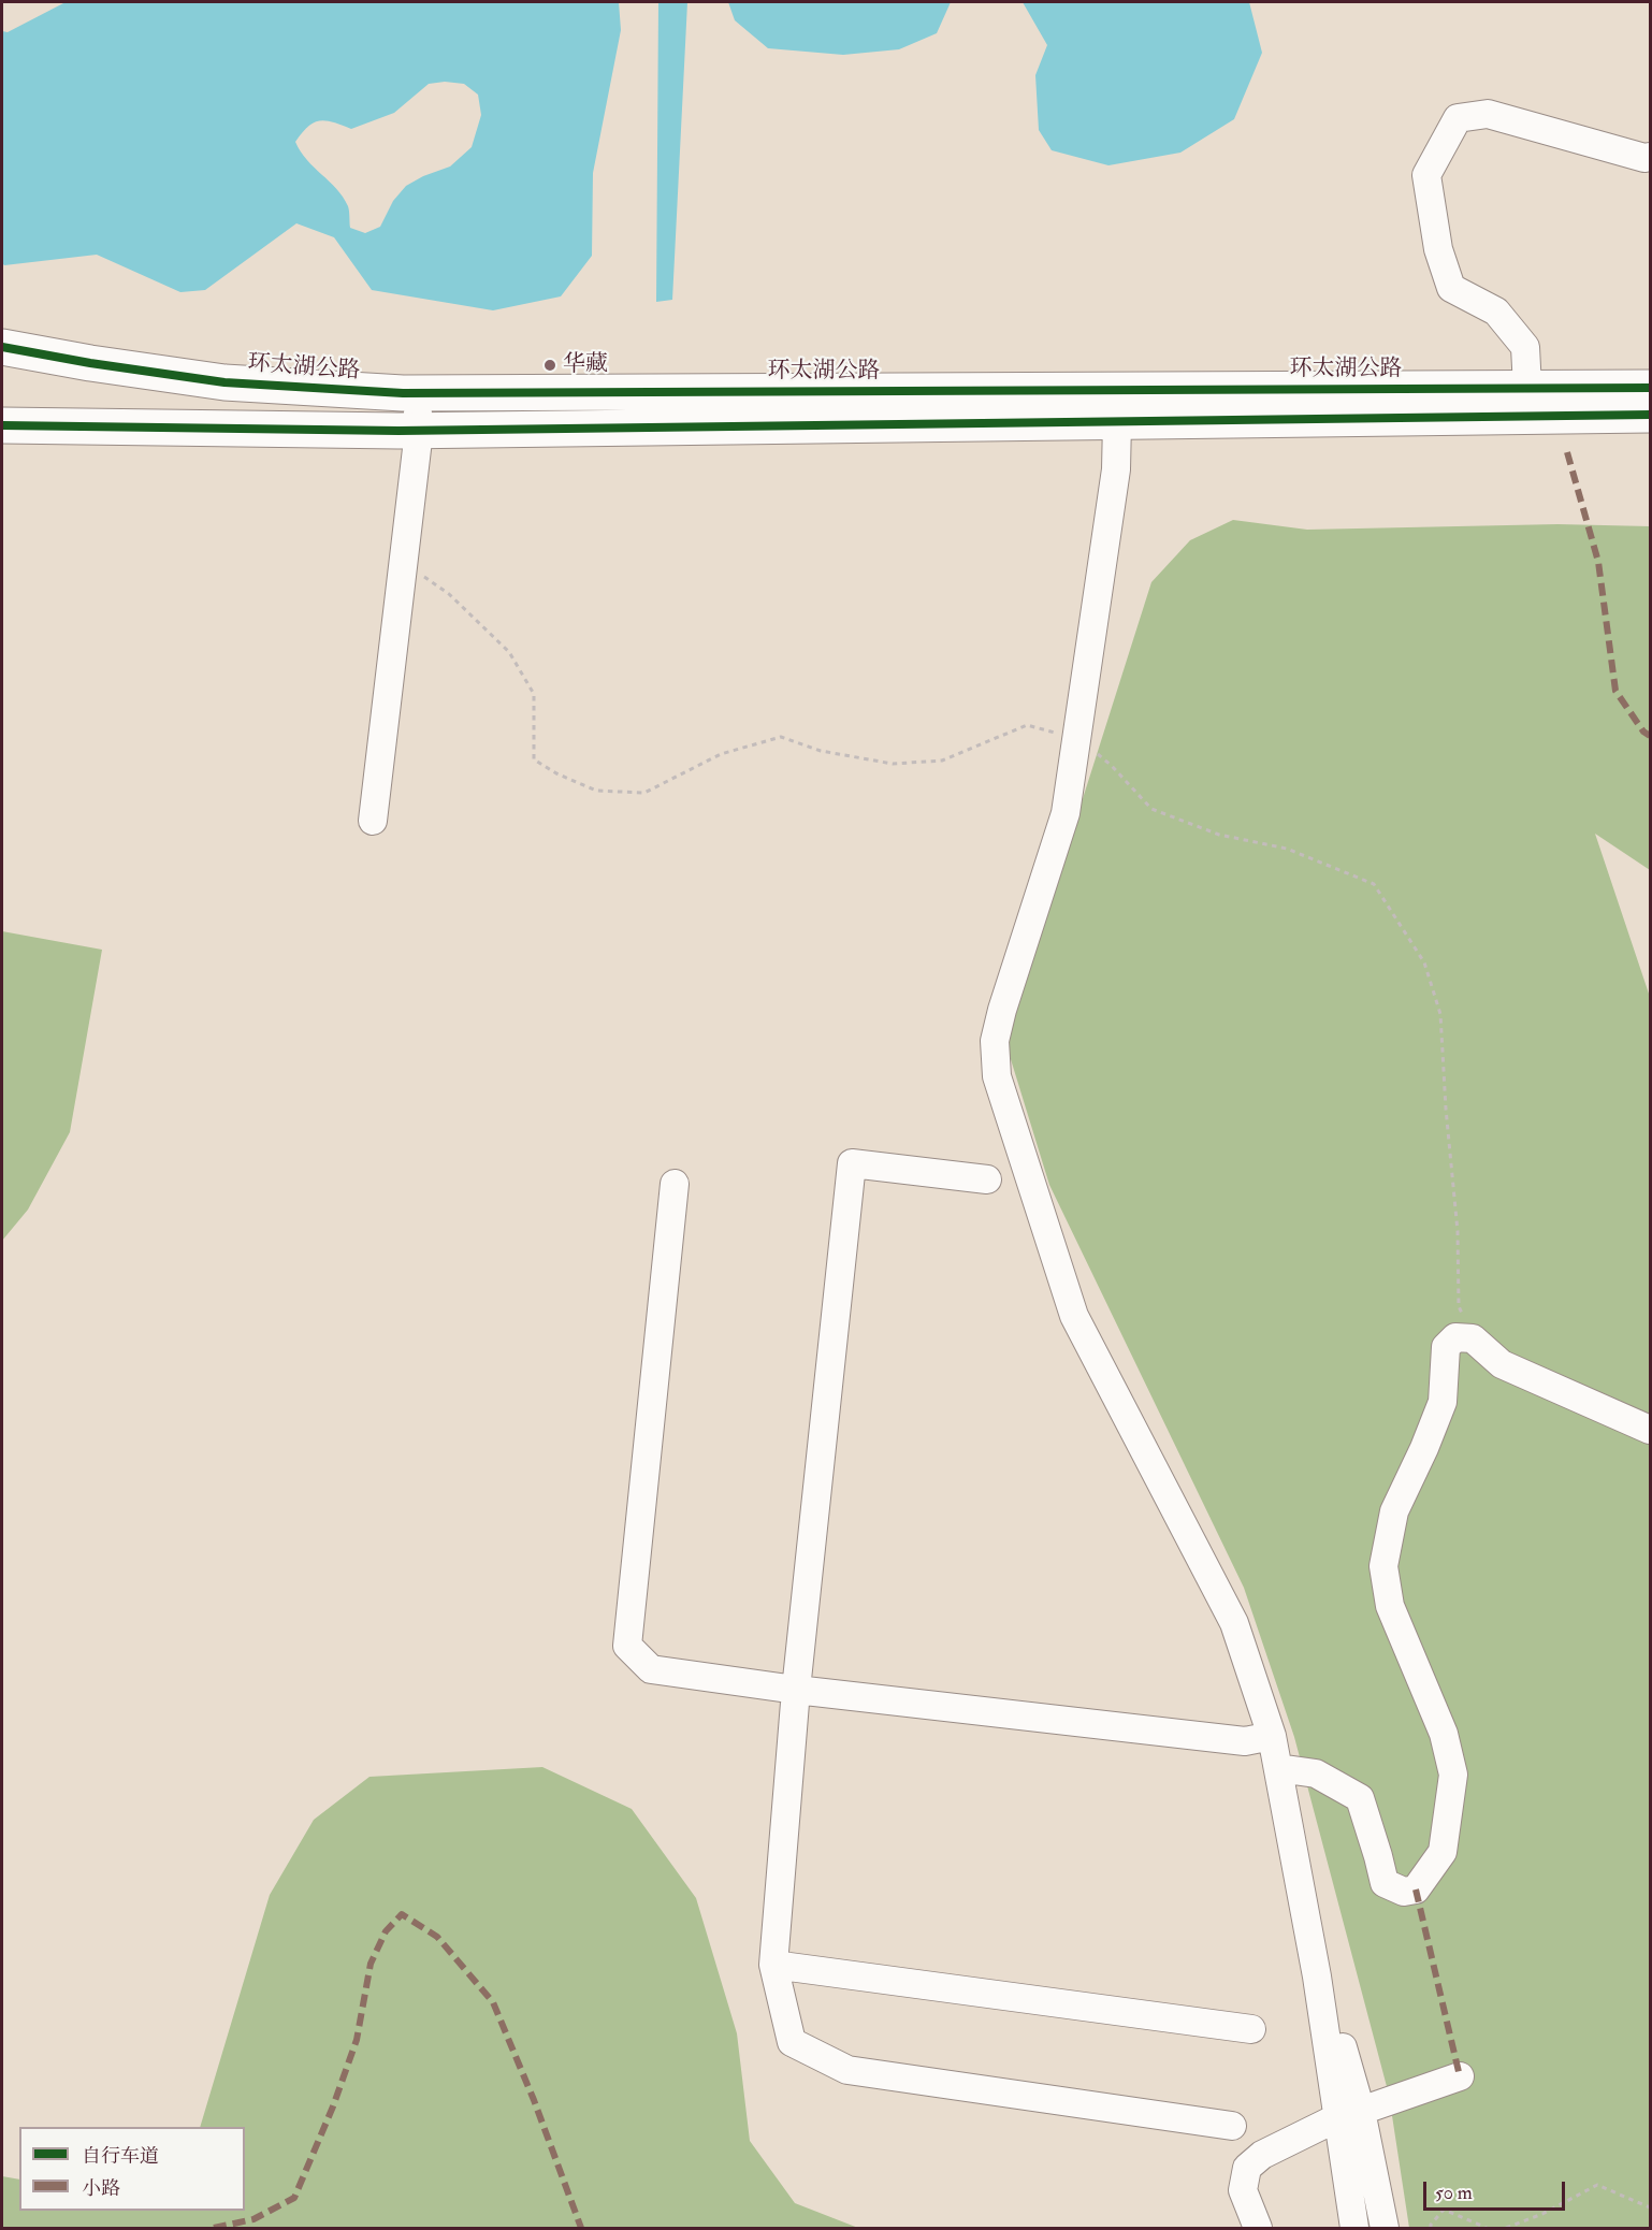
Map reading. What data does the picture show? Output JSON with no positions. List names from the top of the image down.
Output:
{
  "streets": {
    "highway": ["环太湖公路"]
  },
  "places": ["华藏"],
  "legend": ["自行车道", "小路"],
  "scale_bar": "50 m"
}
